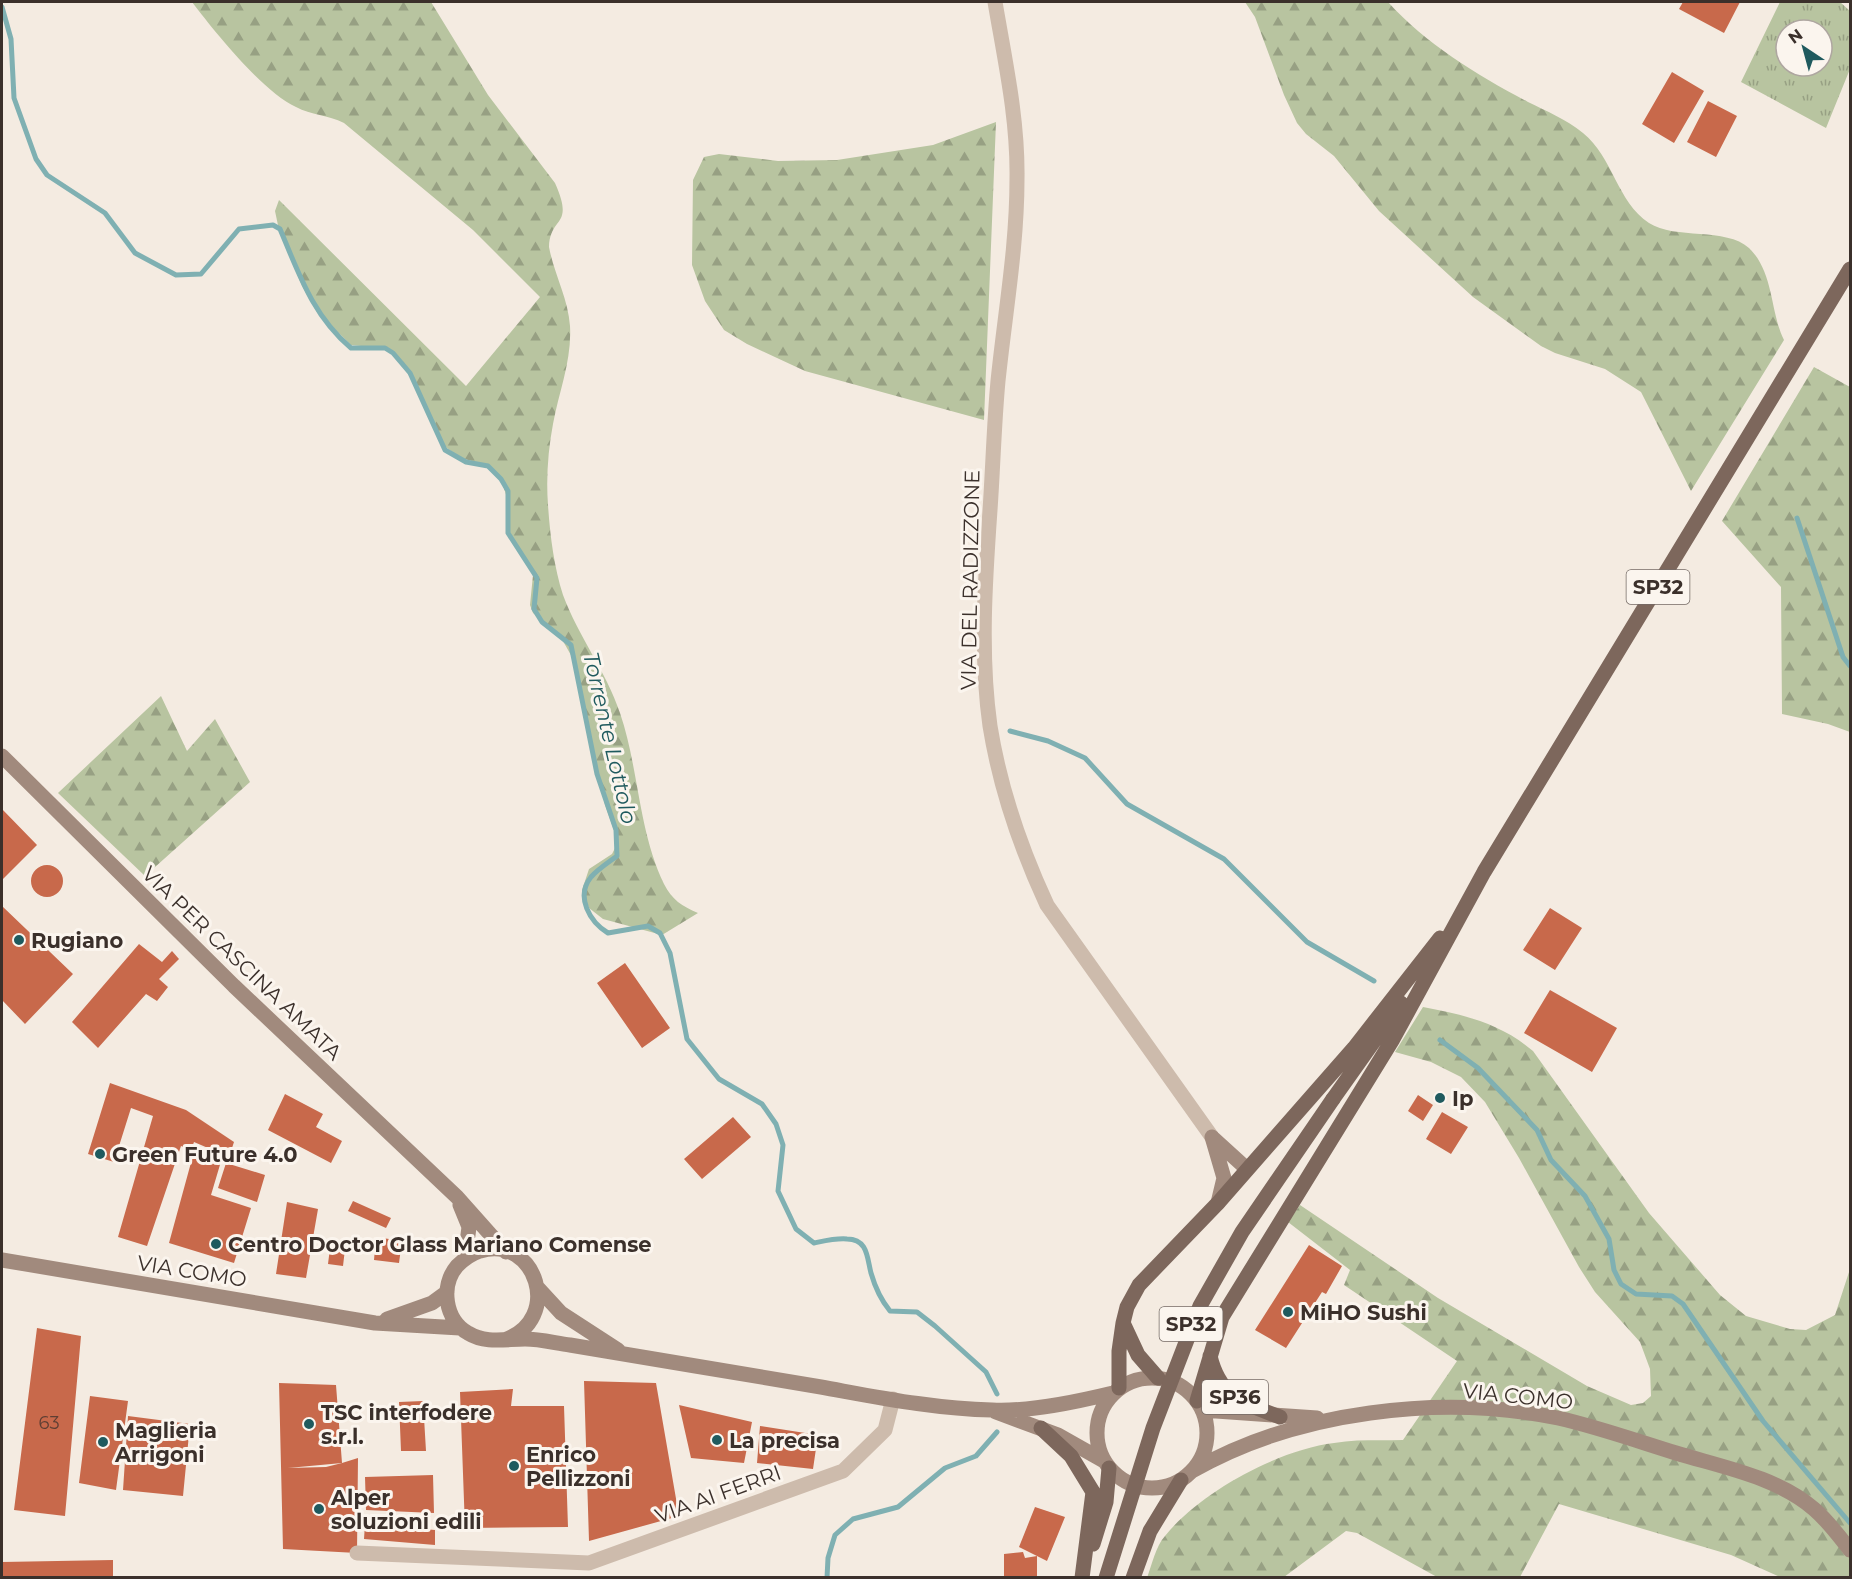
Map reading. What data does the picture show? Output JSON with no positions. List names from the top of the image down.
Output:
{
  "streets": {
    "main road": [
      "SP32",
      "VIA PER CASCINA AMATA",
      "VIA COMO",
      "SP36"
    ],
    "street": ["VIA DEL RADIZZONE", "VIA AI FERRI"]
  },
  "crossings": [
    ["VIA PER CASCINA AMATA", "VIA COMO"],
    ["VIA COMO", "SP36"]
  ],
  "water": ["Torrente Lottolo"],
  "places": [
    "Rugiano",
    "Ip",
    "Green Future 4.0",
    "Centro Doctor Glass Mariano Comense",
    "MiHO Sushi",
    "TSC interfodere s.r.l.",
    "La precisa",
    "Maglieria Arrigoni",
    "Enrico Pellizzoni",
    "Alper soluzioni edili"
  ],
  "house_numbers": ["63"],
  "north": "top left"
}
